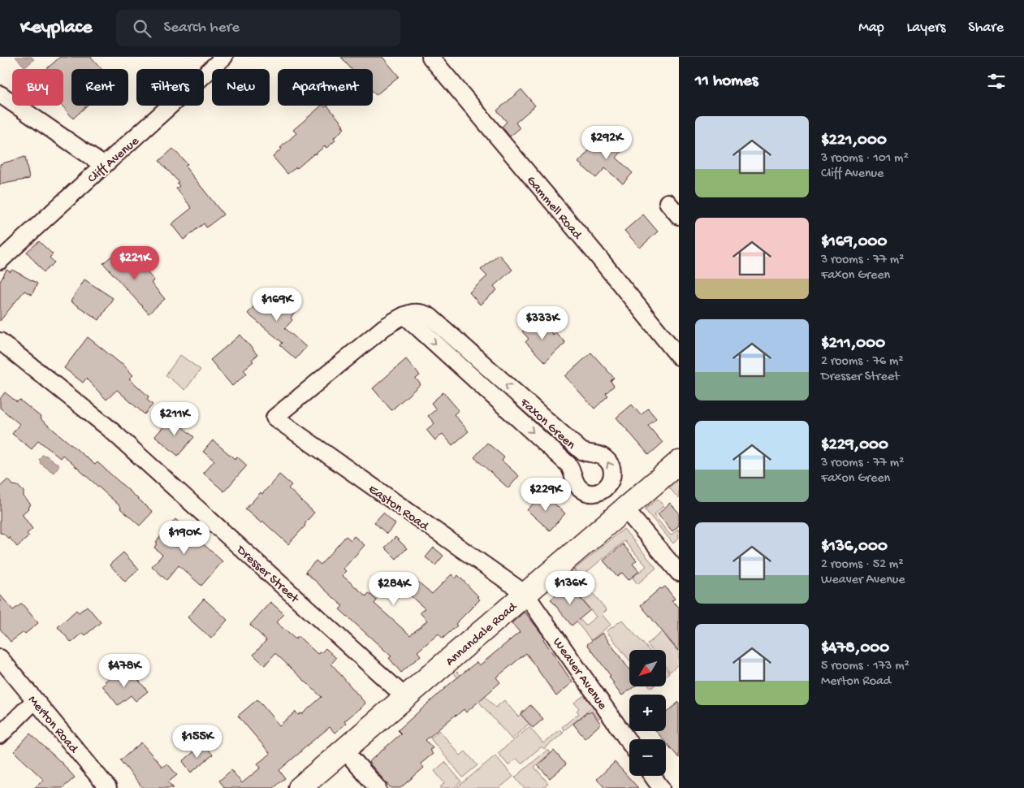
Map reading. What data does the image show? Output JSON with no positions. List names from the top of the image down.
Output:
{
  "streets": {
    "street": [
      "Cliff Avenue",
      "Gammell Road",
      "Faxon Green",
      "Easton Road",
      "Dresser Street",
      "Annandale Road",
      "Weaver Avenue",
      "Merton Road"
    ]
  },
  "crossings": [
    ["Faxon Green", "Easton Road"],
    ["Easton Road", "Annandale Road"],
    ["Easton Road", "Weaver Avenue"],
    ["Dresser Street", "Annandale Road"],
    ["Annandale Road", "Weaver Avenue"]
  ],
  "north": "bottom left",
  "page": {
    "header": "Keyplace",
    "search": "Search here",
    "nav": ["Map", "Layers", "Share"],
    "heading": "11 homes",
    "chip": [
      "Buy",
      "Rent",
      "Filters",
      "New",
      "Apartment"
    ],
    "list": [
      {
        "name": "$221,000",
        "note": "3 rooms · 101 m² · Cliff Avenue"
      },
      {
        "name": "$169,000",
        "note": "3 rooms · 77 m² · Faxon Green"
      },
      {
        "name": "$211,000",
        "note": "2 rooms · 76 m² · Dresser Street"
      },
      {
        "name": "$229,000",
        "note": "3 rooms · 77 m² · Faxon Green"
      },
      {
        "name": "$136,000",
        "note": "2 rooms · 52 m² · Weaver Avenue"
      },
      {
        "name": "$478,000",
        "note": "5 rooms · 173 m² · Merton Road"
      }
    ],
    "price": [
      "$292K",
      "$221K",
      "$169K",
      "$333K",
      "$211K",
      "$229K",
      "$190K",
      "$136K",
      "$284K",
      "$478K",
      "$155K"
    ],
    "map_buttons": ["+", "−"]
  }
}
